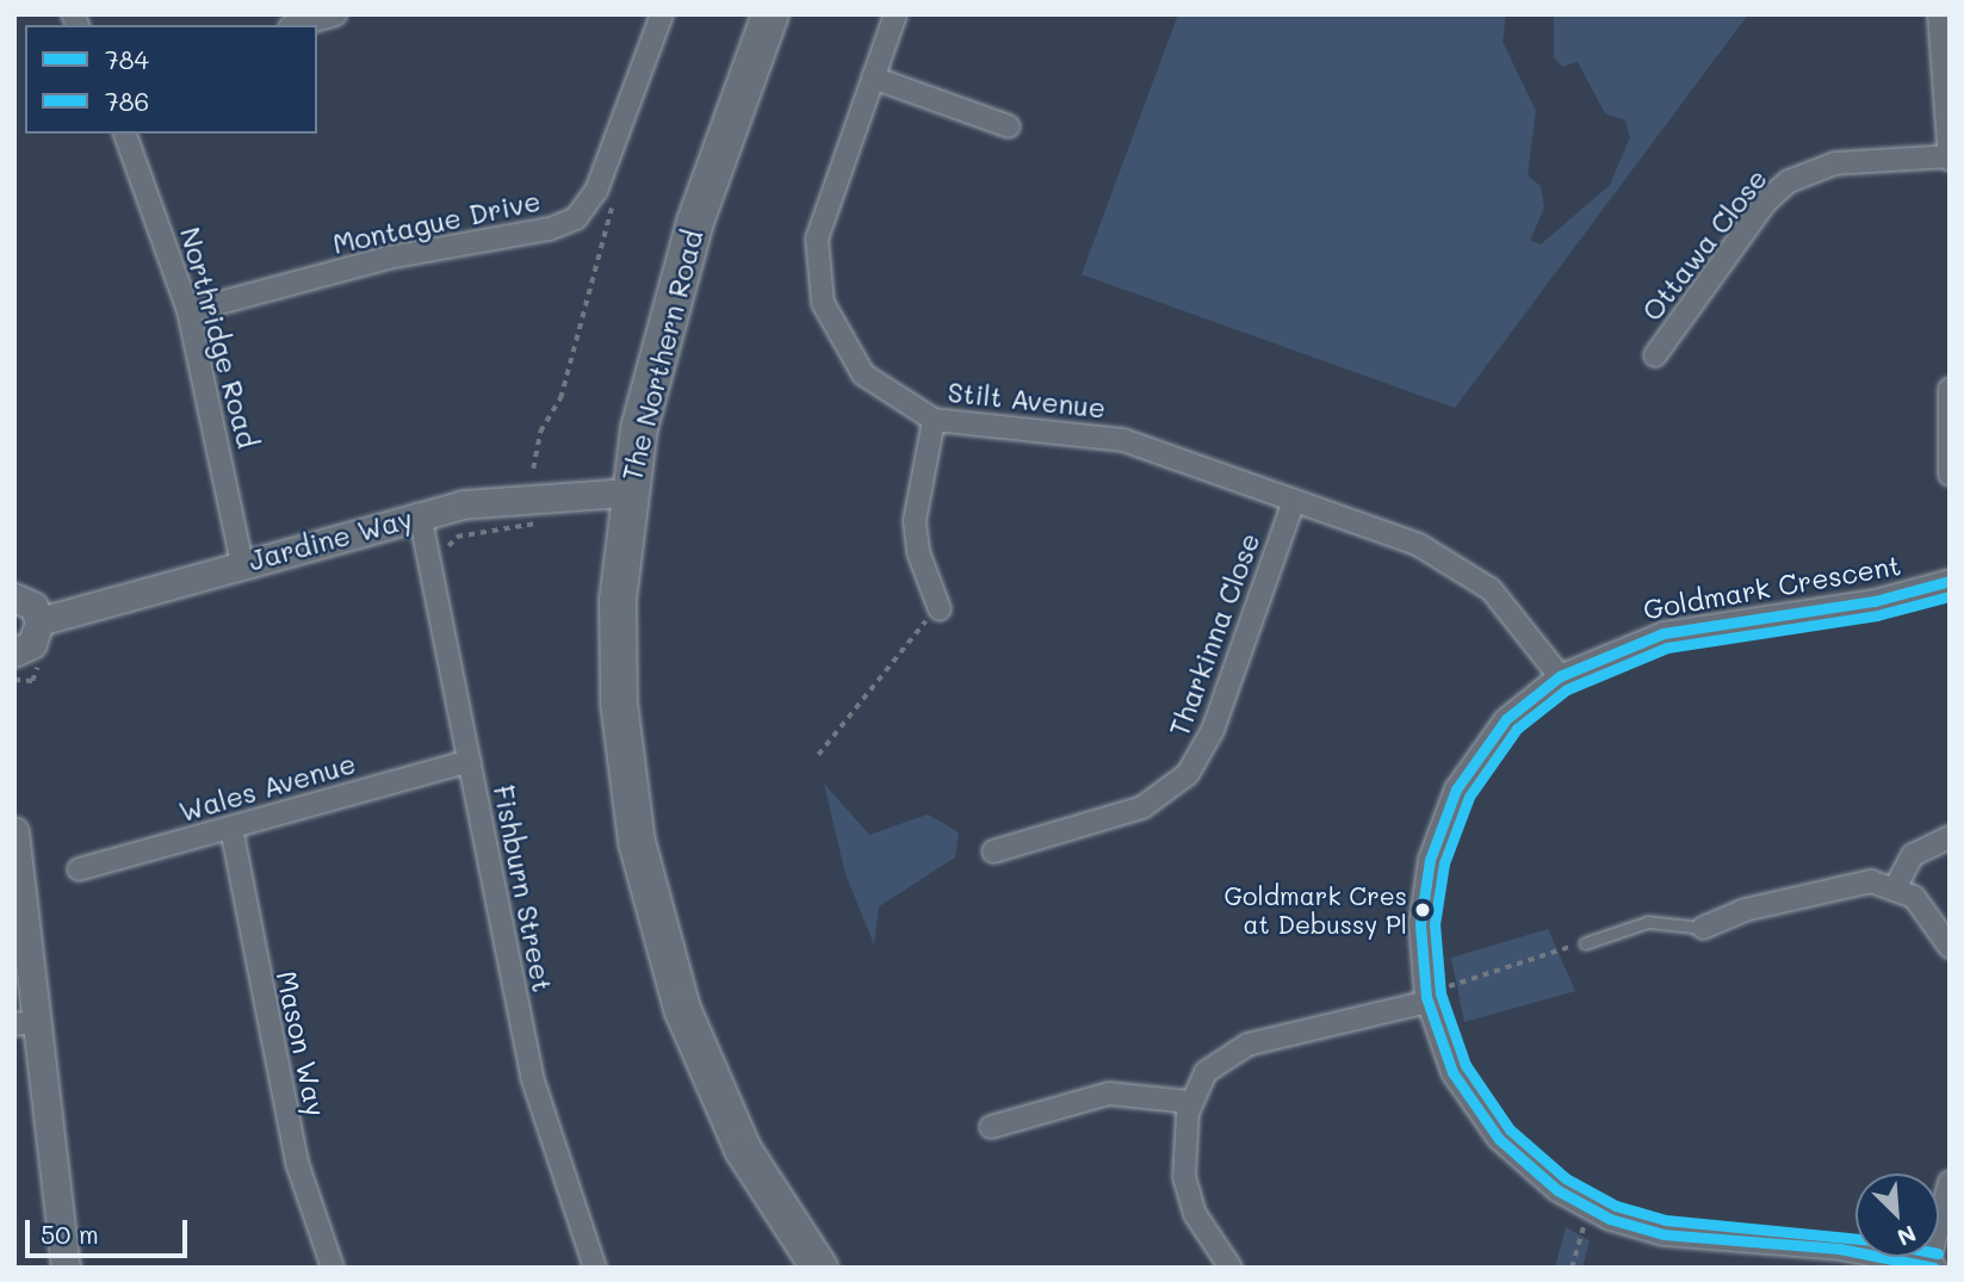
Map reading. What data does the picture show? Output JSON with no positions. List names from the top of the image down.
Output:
{
  "streets": {
    "highway": ["The Northern Road"],
    "street": [
      "Montague Drive",
      "Ottawa Close",
      "Northridge Road",
      "Stilt Avenue",
      "Jardine Way",
      "Goldmark Crescent",
      "Tharkinna Close",
      "Wales Avenue",
      "Fishburn Street",
      "Mason Way"
    ]
  },
  "crossings": [
    ["Montague Drive", "Northridge Road"],
    ["Northridge Road", "Jardine Way"],
    ["The Northern Road", "Jardine Way"],
    ["Stilt Avenue", "Goldmark Crescent"],
    ["Stilt Avenue", "Tharkinna Close"],
    ["Jardine Way", "Fishburn Street"],
    ["Wales Avenue", "Fishburn Street"],
    ["Wales Avenue", "Mason Way"]
  ],
  "places": ["Goldmark Cres at Debussy Pl"],
  "lines": ["transit line 784", "transit line 786"],
  "legend": ["784", "786"],
  "scale_bar": "50 m",
  "north": "bottom right"
}
